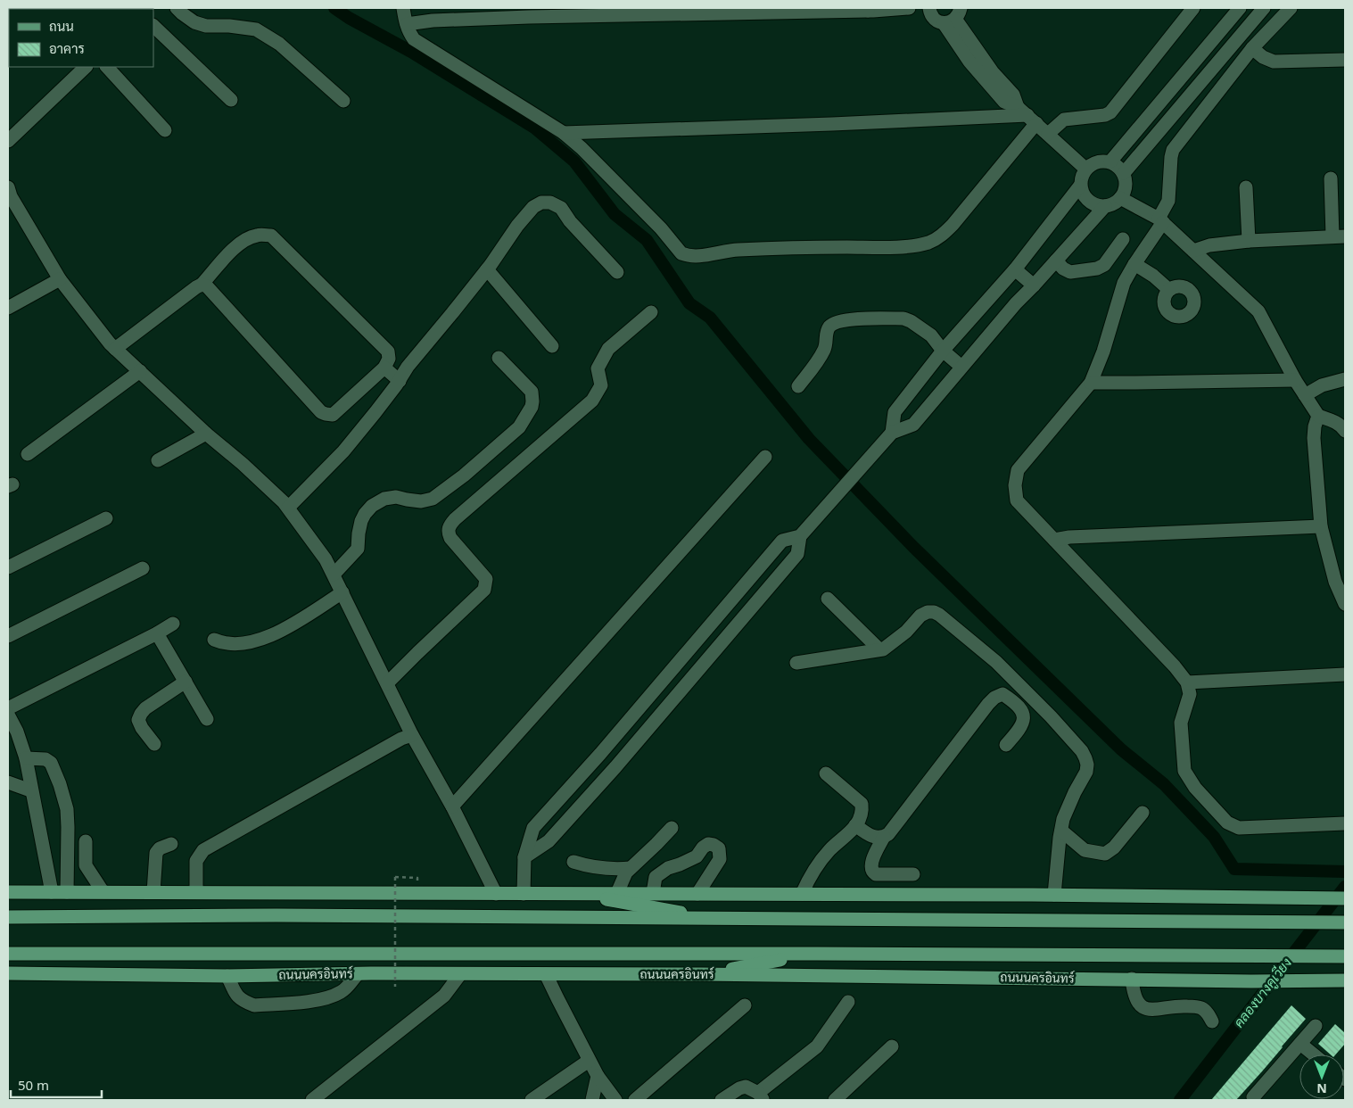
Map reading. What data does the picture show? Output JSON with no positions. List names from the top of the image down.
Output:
{
  "streets": {
    "main road": ["ถนนนครอินทร์"]
  },
  "water": ["คลองบางคูเวียง"],
  "legend": ["ถนน", "อาคาร"],
  "scale_bar": "50 m",
  "north": "bottom"
}
